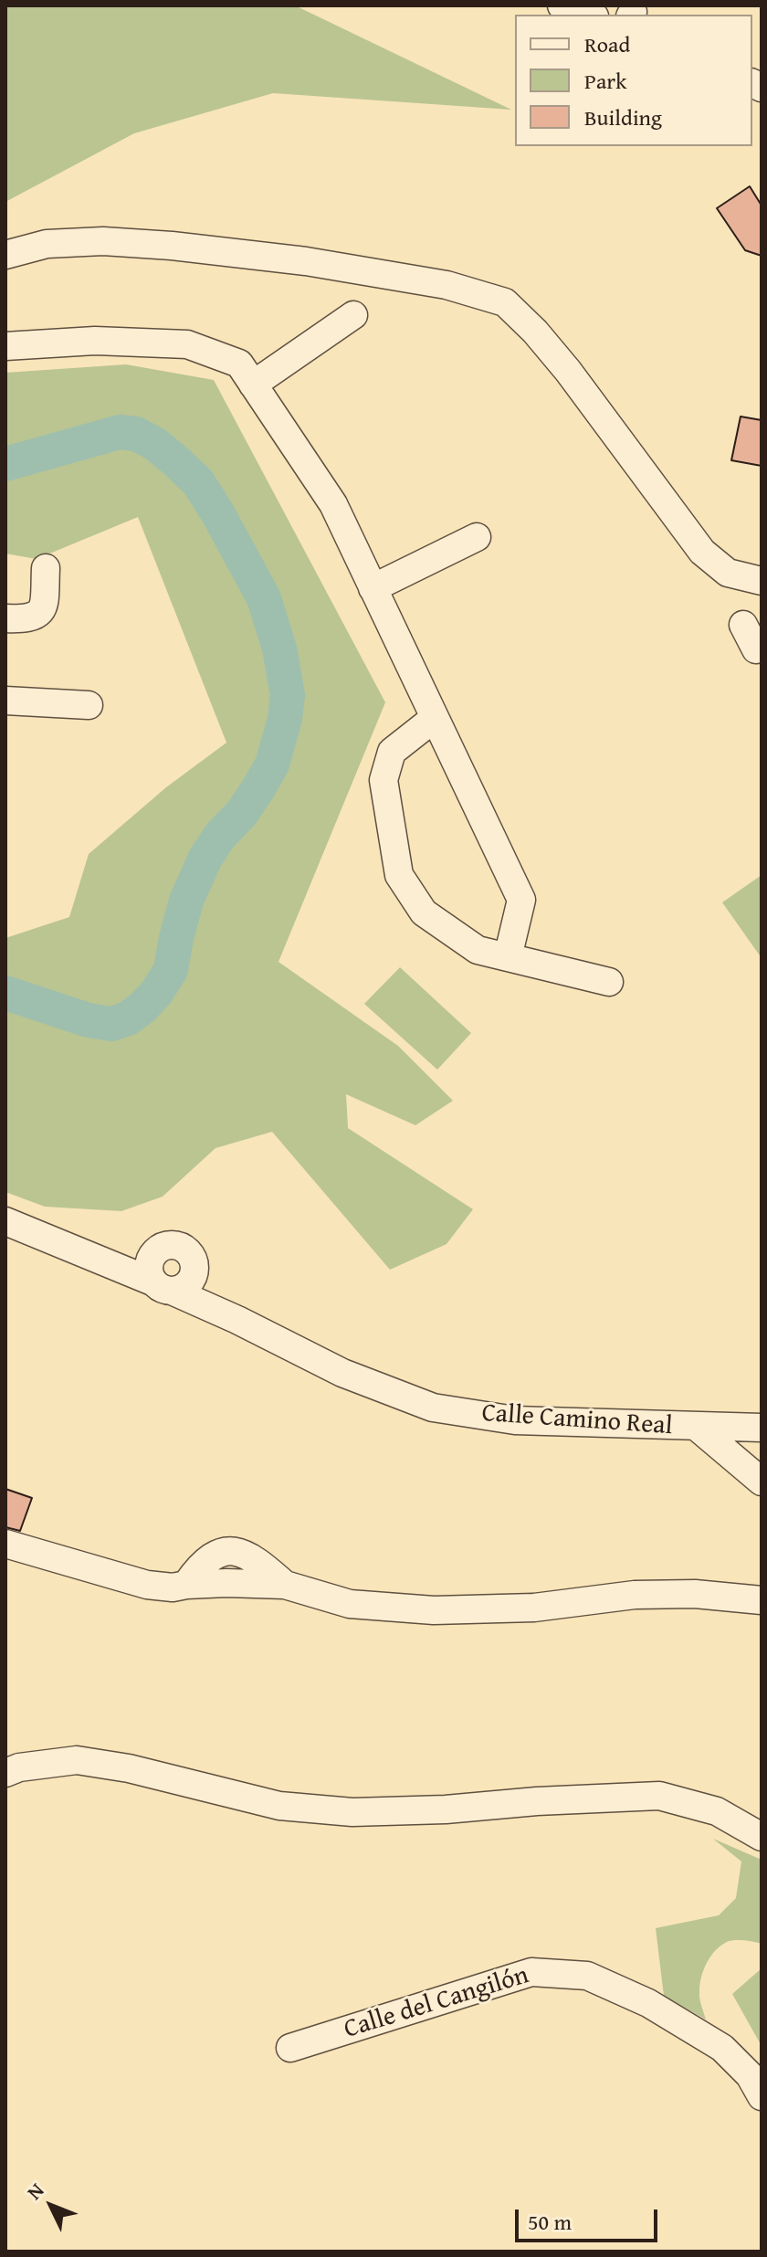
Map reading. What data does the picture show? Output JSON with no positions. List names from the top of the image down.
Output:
{
  "streets": {
    "street": ["Calle Camino Real", "Calle del Cangilón"]
  },
  "legend": ["Road", "Park", "Building"],
  "scale_bar": "50 m",
  "north": "top left"
}
